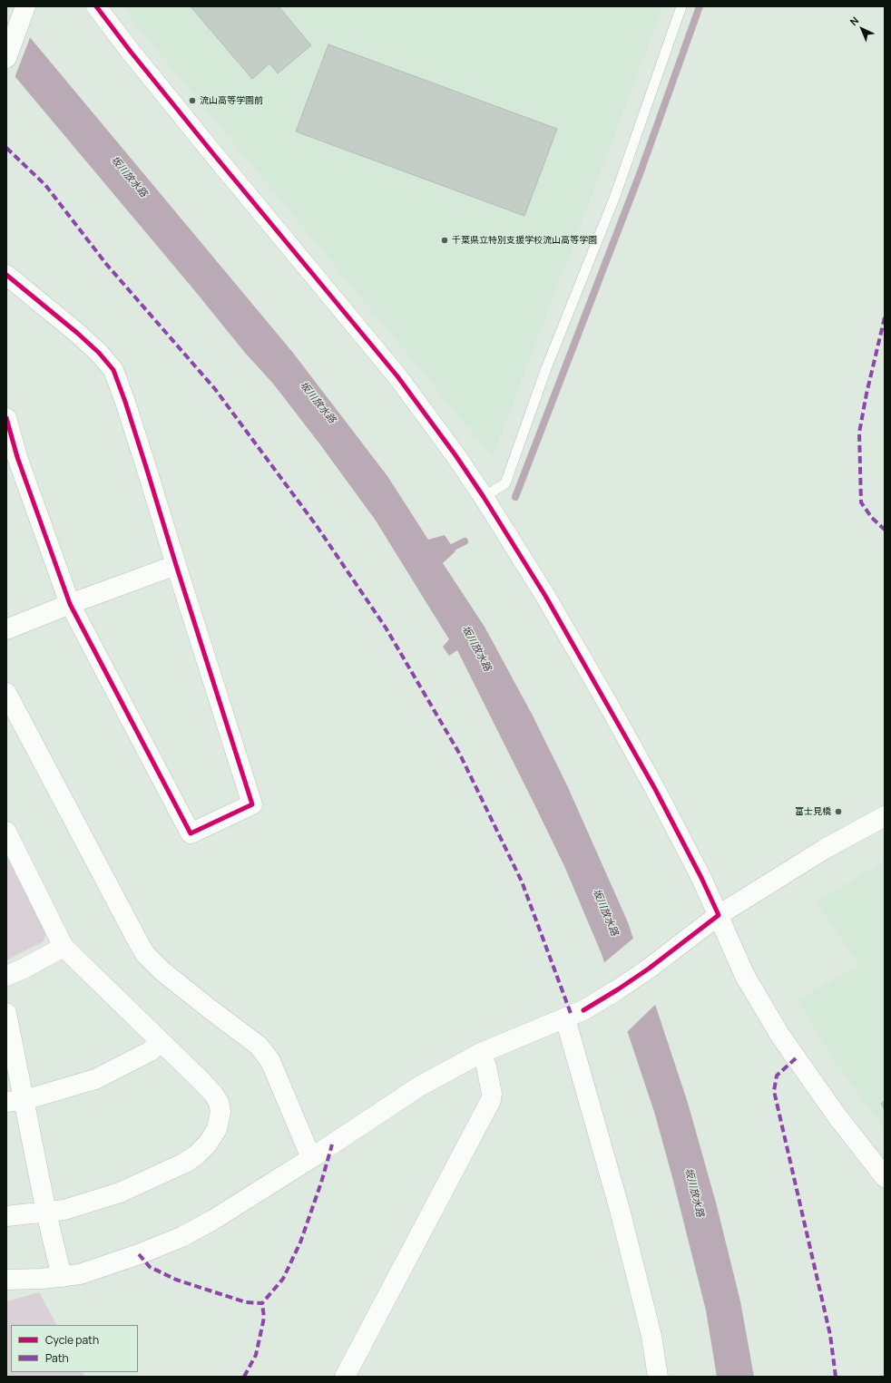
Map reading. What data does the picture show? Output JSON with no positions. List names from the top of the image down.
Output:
{
  "water": ["坂川放水路"],
  "places": ["流山高等学園前", "千葉県立特別支援学校流山高等学園", "富士見橋"],
  "legend": ["Cycle path", "Path"],
  "north": "top left"
}
